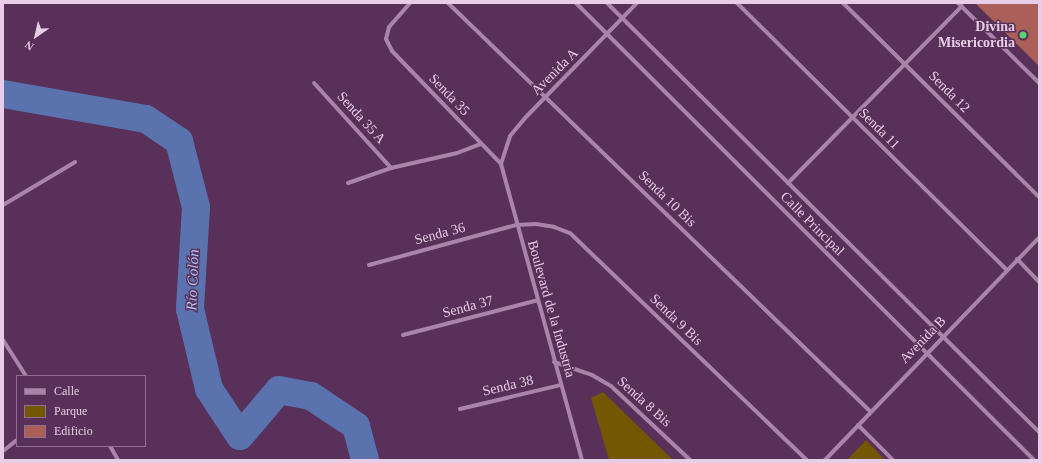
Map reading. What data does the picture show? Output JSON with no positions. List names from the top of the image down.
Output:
{
  "streets": {
    "street": [
      "Avenida A",
      "Senda 12",
      "Senda 35",
      "Senda 35 A",
      "Senda 11",
      "Senda 10 Bis",
      "Calle Principal",
      "Senda 36",
      "Senda 37",
      "Boulevard de la Industria",
      "Senda 9 Bis",
      "Avenida B",
      "Senda 38",
      "Senda 8 Bis"
    ]
  },
  "crossings": [
    ["Avenida A", "Senda 35"],
    ["Avenida A", "Senda 10 Bis"],
    ["Avenida A", "Calle Principal"],
    ["Avenida A", "Boulevard de la Industria"],
    ["Senda 35", "Boulevard de la Industria"],
    ["Senda 11", "Avenida B"],
    ["Senda 10 Bis", "Avenida B"],
    ["Calle Principal", "Avenida B"],
    ["Senda 36", "Boulevard de la Industria"],
    ["Senda 36", "Senda 9 Bis"],
    ["Senda 37", "Boulevard de la Industria"],
    ["Boulevard de la Industria", "Senda 9 Bis"],
    ["Boulevard de la Industria", "Senda 38"],
    ["Boulevard de la Industria", "Senda 8 Bis"]
  ],
  "water": ["Río Colón"],
  "places": ["Divina Misericordia"],
  "legend": ["Calle", "Parque", "Edificio"],
  "north": "bottom left"
}
